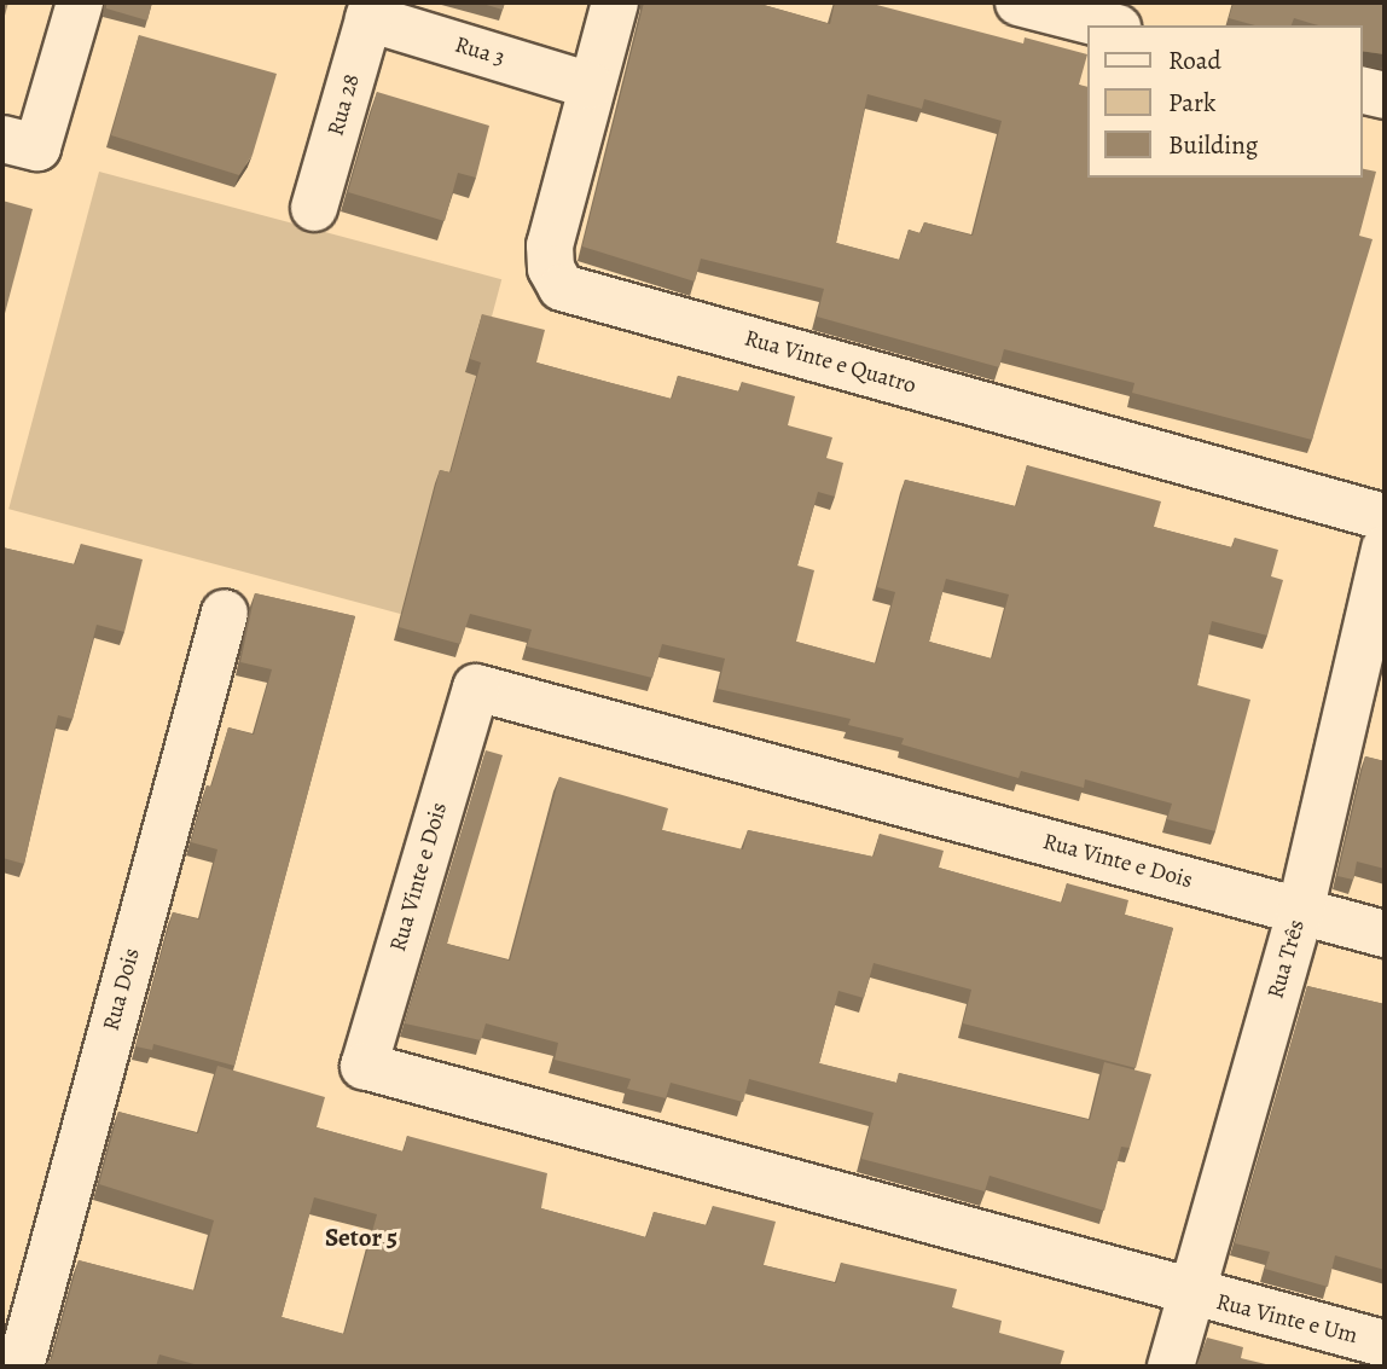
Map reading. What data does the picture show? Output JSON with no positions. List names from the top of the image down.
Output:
{
  "streets": {
    "street": [
      "Rua 3",
      "Rua 28",
      "Rua Vinte e Quatro",
      "Rua Vinte e Dois",
      "Rua Três",
      "Rua Dois",
      "Rua Vinte e Um"
    ]
  },
  "crossings": [
    ["Rua 3", "Rua 28"],
    ["Rua 3", "Rua Vinte e Quatro"],
    ["Rua Vinte e Dois", "Rua Três"],
    ["Rua Vinte e Dois", "Rua Vinte e Um"],
    ["Rua Três", "Rua Vinte e Um"]
  ],
  "districts": ["Setor 5"],
  "legend": ["Road", "Park", "Building"]
}
